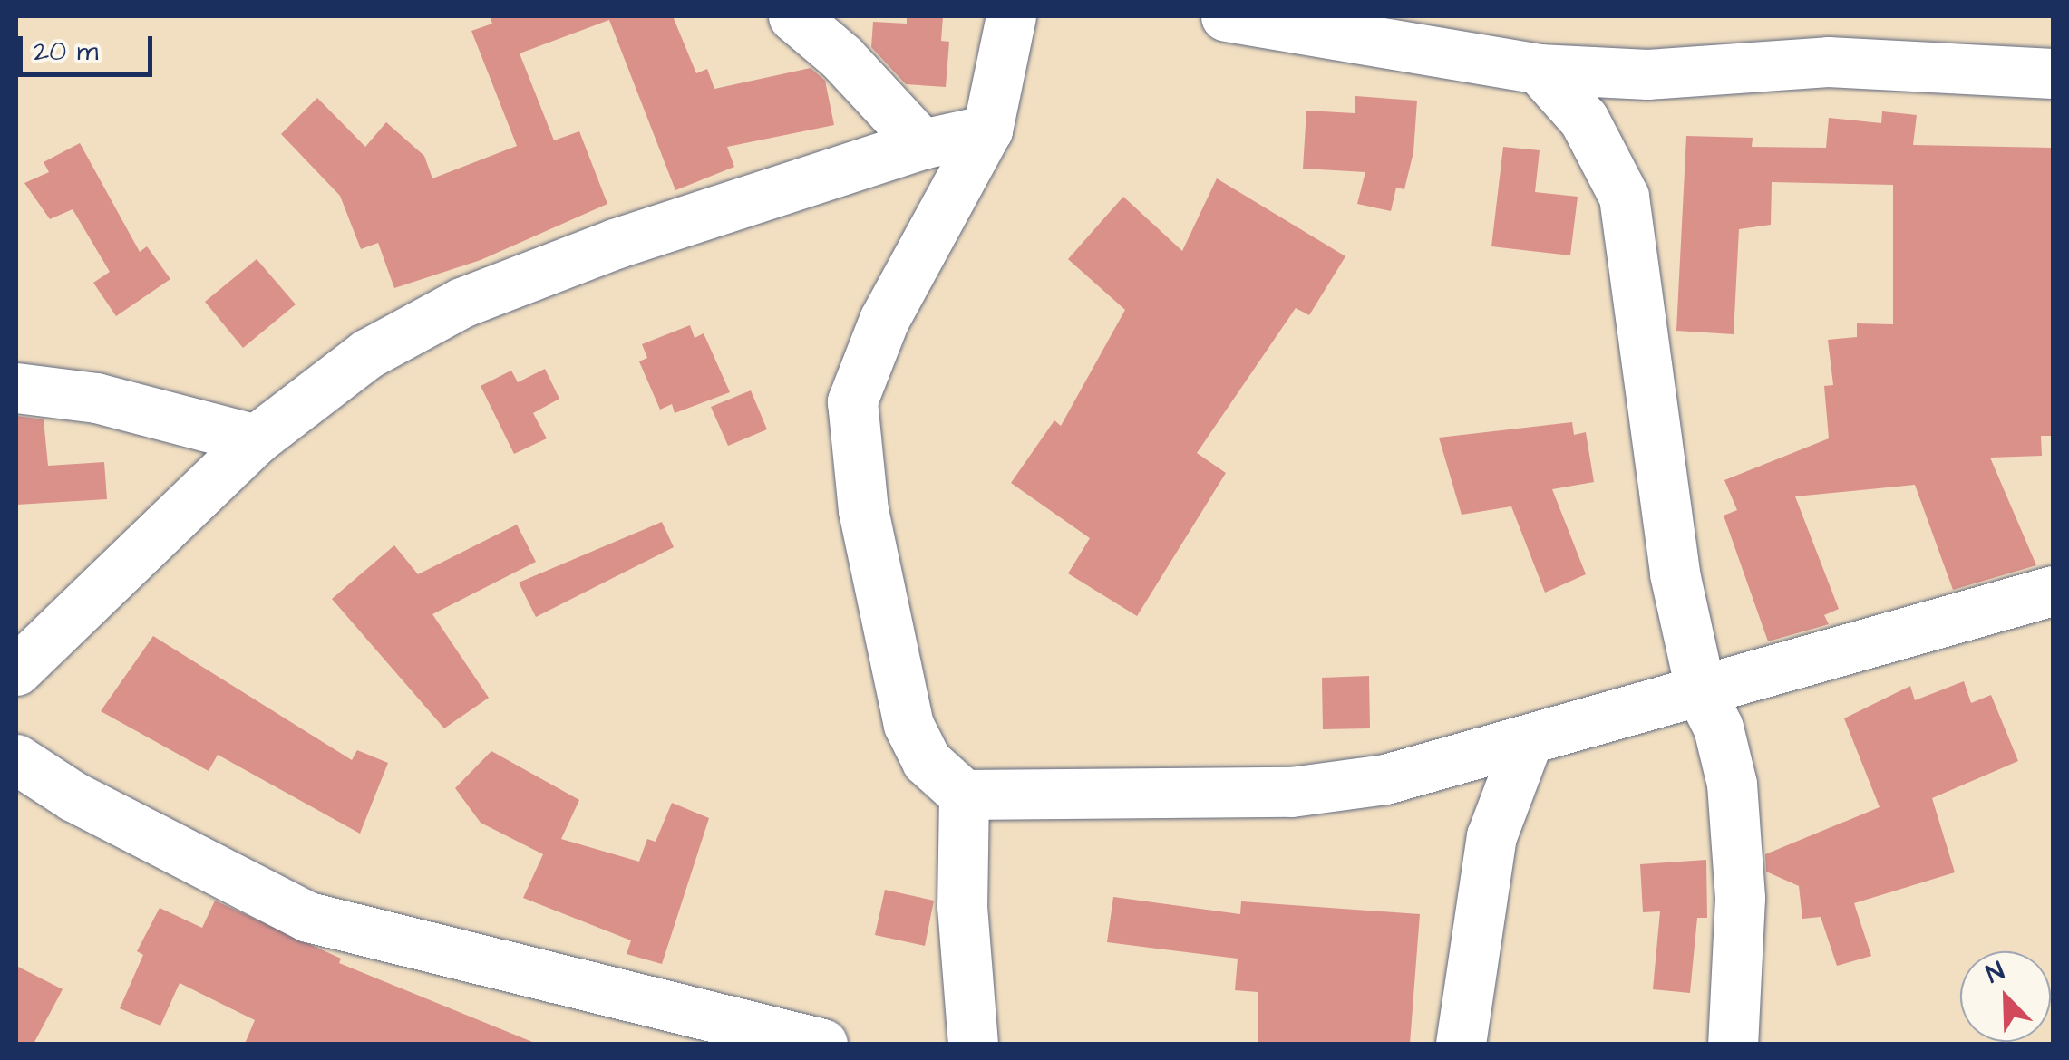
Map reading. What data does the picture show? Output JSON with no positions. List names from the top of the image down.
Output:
{
  "scale_bar": "20 m",
  "north": "top left"
}
